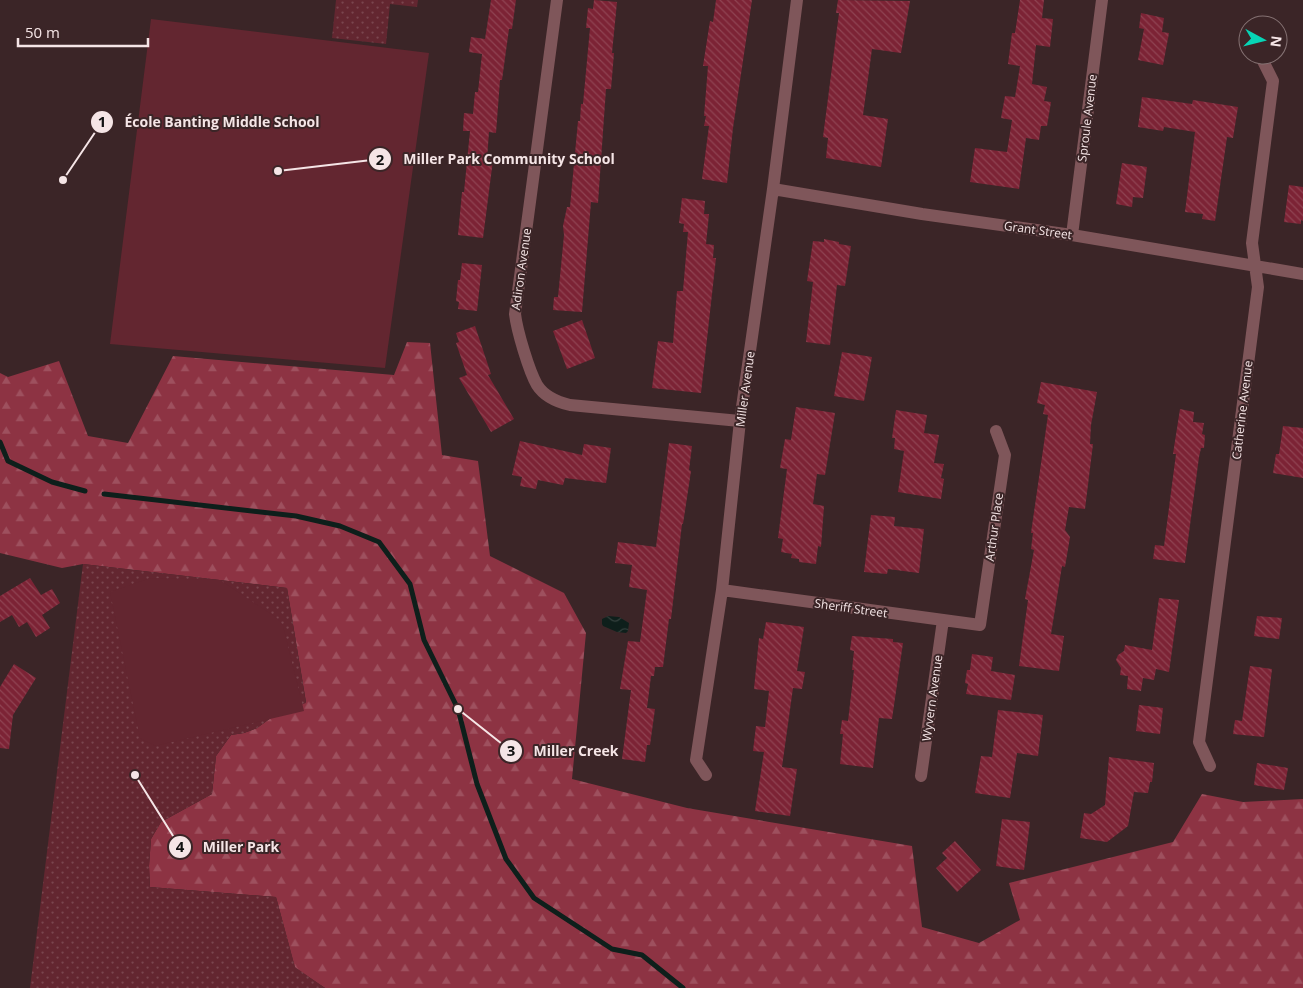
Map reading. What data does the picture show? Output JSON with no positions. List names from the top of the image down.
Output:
{
  "streets": {
    "street": [
      "Sproule Avenue",
      "Grant Street",
      "Adiron Avenue",
      "Miller Avenue",
      "Catherine Avenue",
      "Arthur Place",
      "Sheriff Street",
      "Wyvern Avenue"
    ]
  },
  "crossings": [
    ["Sproule Avenue", "Grant Street"],
    ["Grant Street", "Miller Avenue"],
    ["Grant Street", "Catherine Avenue"],
    ["Adiron Avenue", "Miller Avenue"],
    ["Miller Avenue", "Sheriff Street"],
    ["Arthur Place", "Sheriff Street"],
    ["Sheriff Street", "Wyvern Avenue"]
  ],
  "places": [
    "Miller Park Community School",
    "École Banting Middle School",
    "Miller Creek",
    "Miller Park"
  ],
  "scale_bar": "50 m",
  "north": "right"
}
